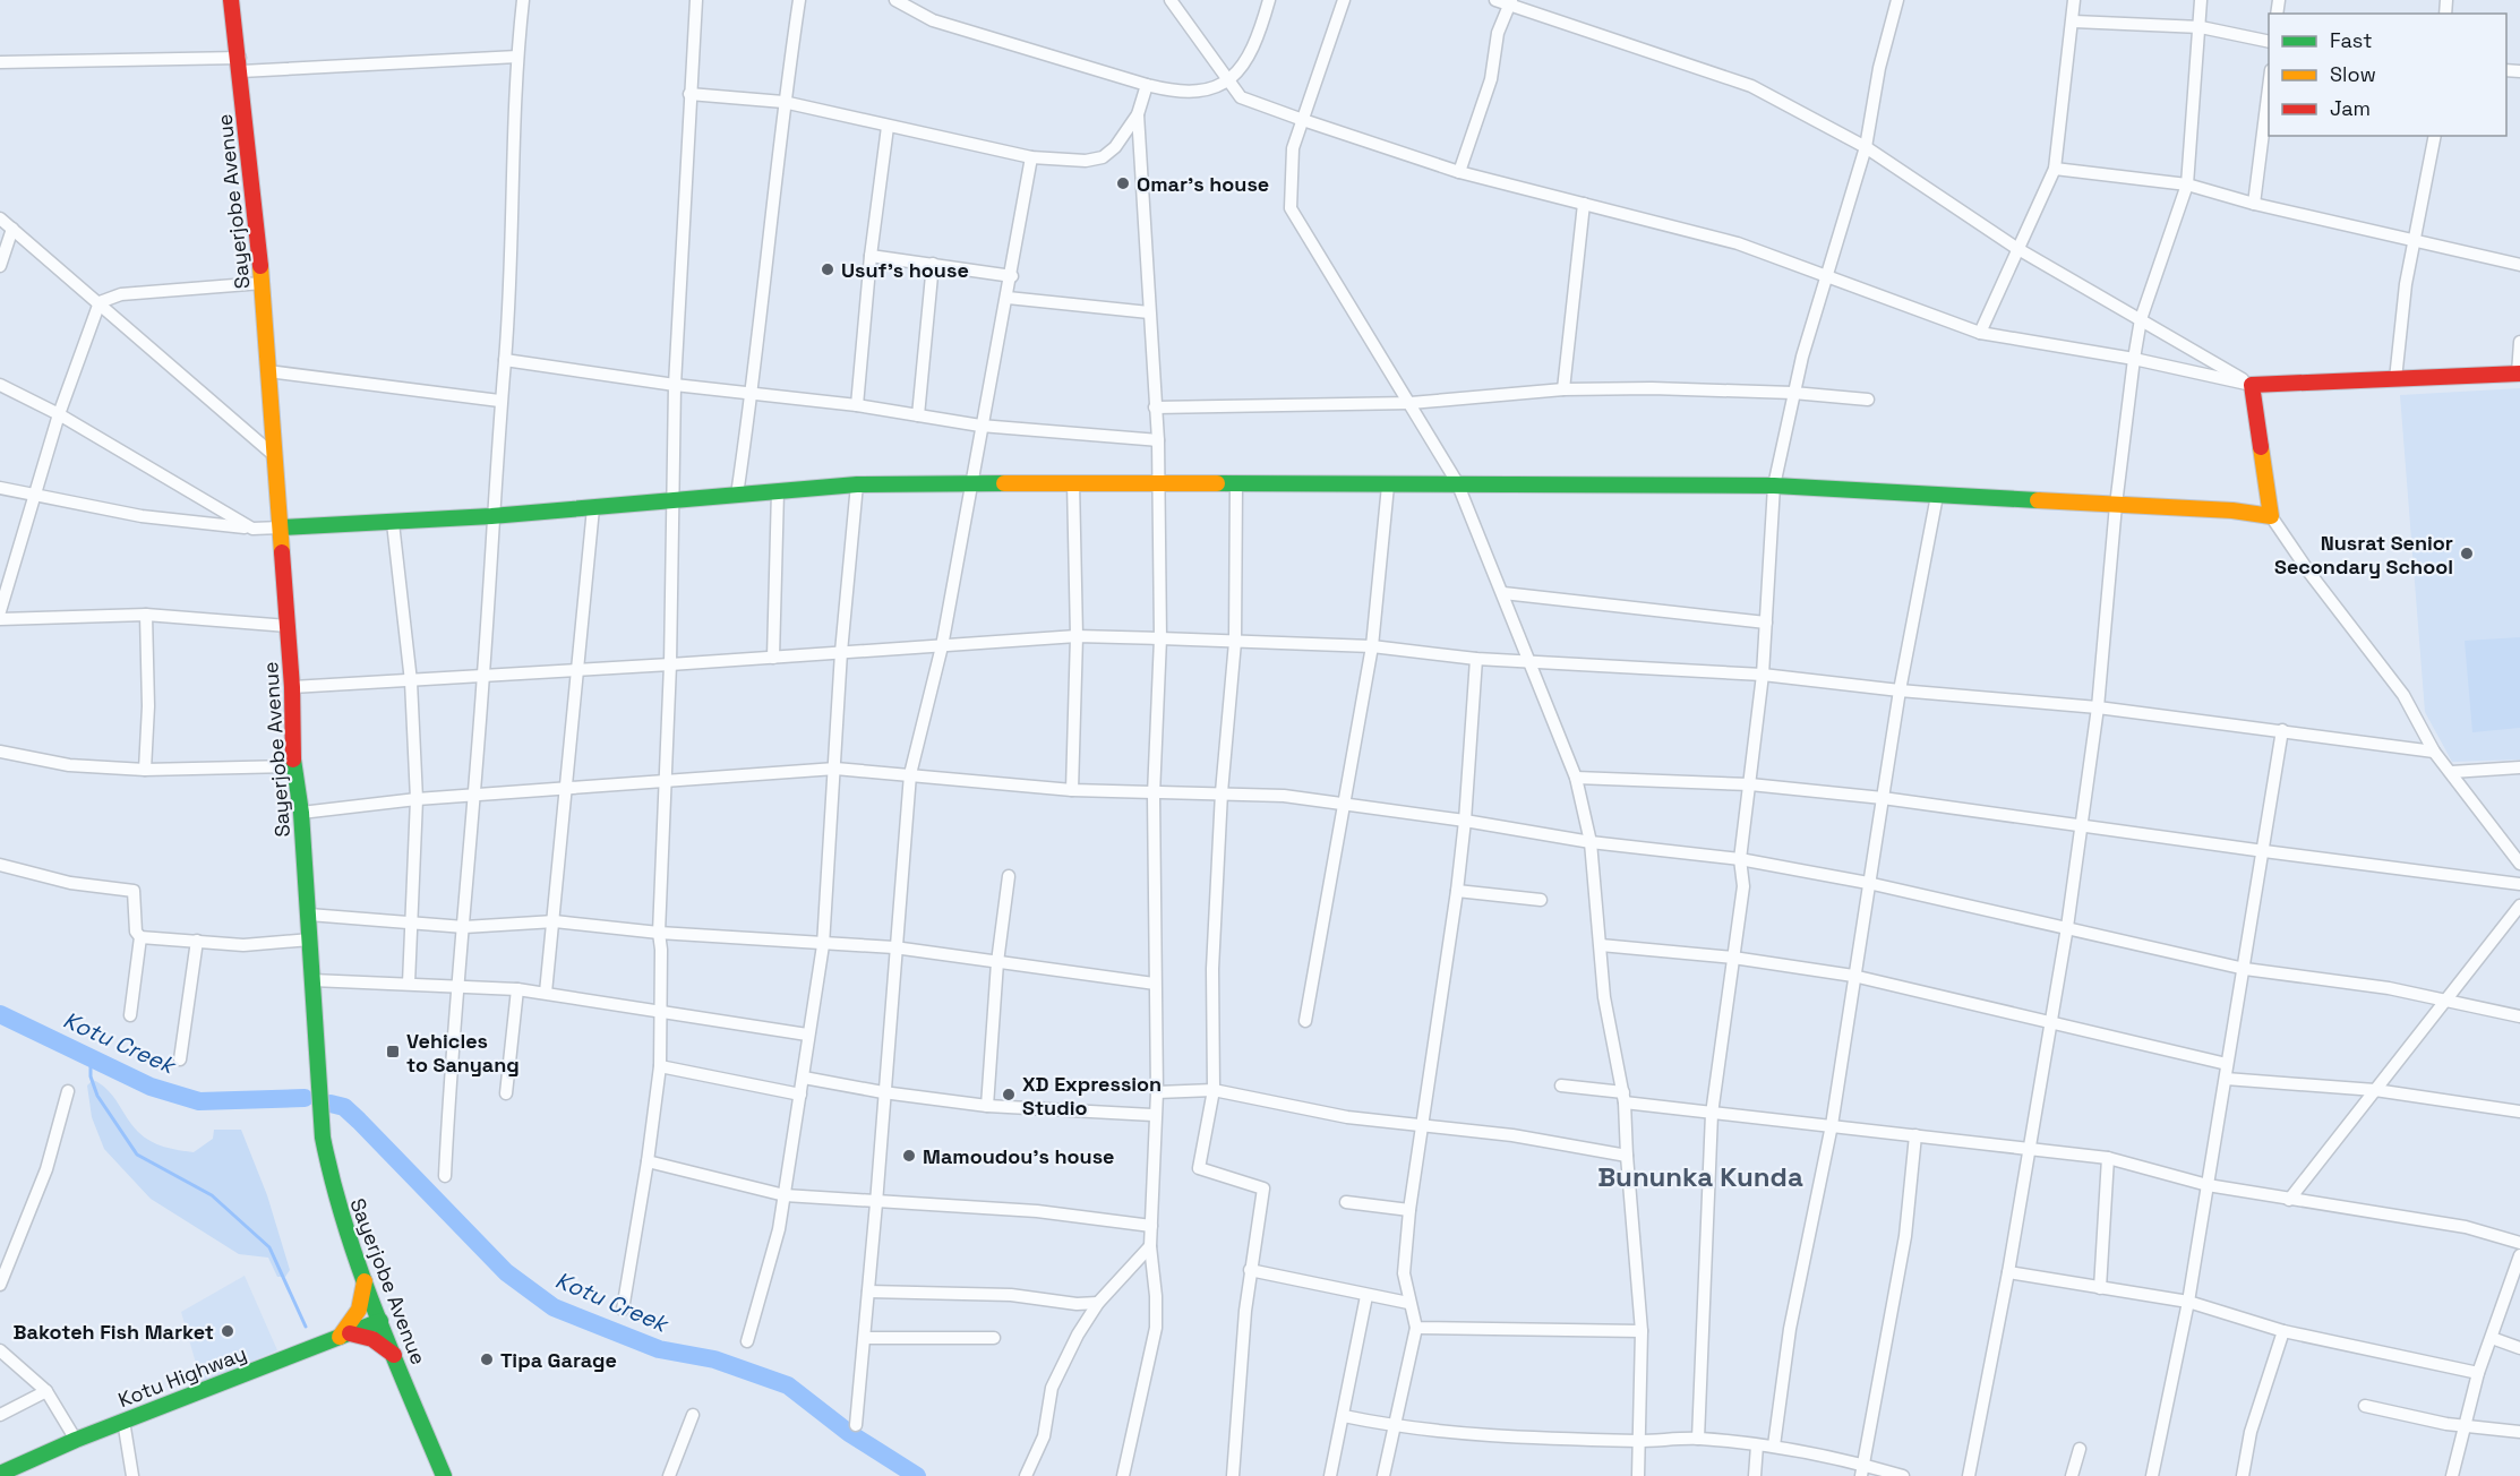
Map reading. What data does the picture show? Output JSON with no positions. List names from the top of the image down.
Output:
{
  "streets": {
    "street": ["Sayerjobe Avenue", "Kotu Highway"]
  },
  "crossings": [
    ["Sayerjobe Avenue", "Kotu Highway"]
  ],
  "districts": ["Bununka Kunda"],
  "water": ["Kotu Creek"],
  "places": {
    "other": [
      "Omar's house",
      "Usuf's house",
      "Nusrat Senior Secondary School",
      "XD Expression Studio",
      "Mamoudou's house",
      "Bakoteh Fish Market",
      "Tipa Garage"
    ],
    "transit": ["Vehicles to Sanyang"]
  },
  "legend": ["Fast", "Slow", "Jam"]
}
